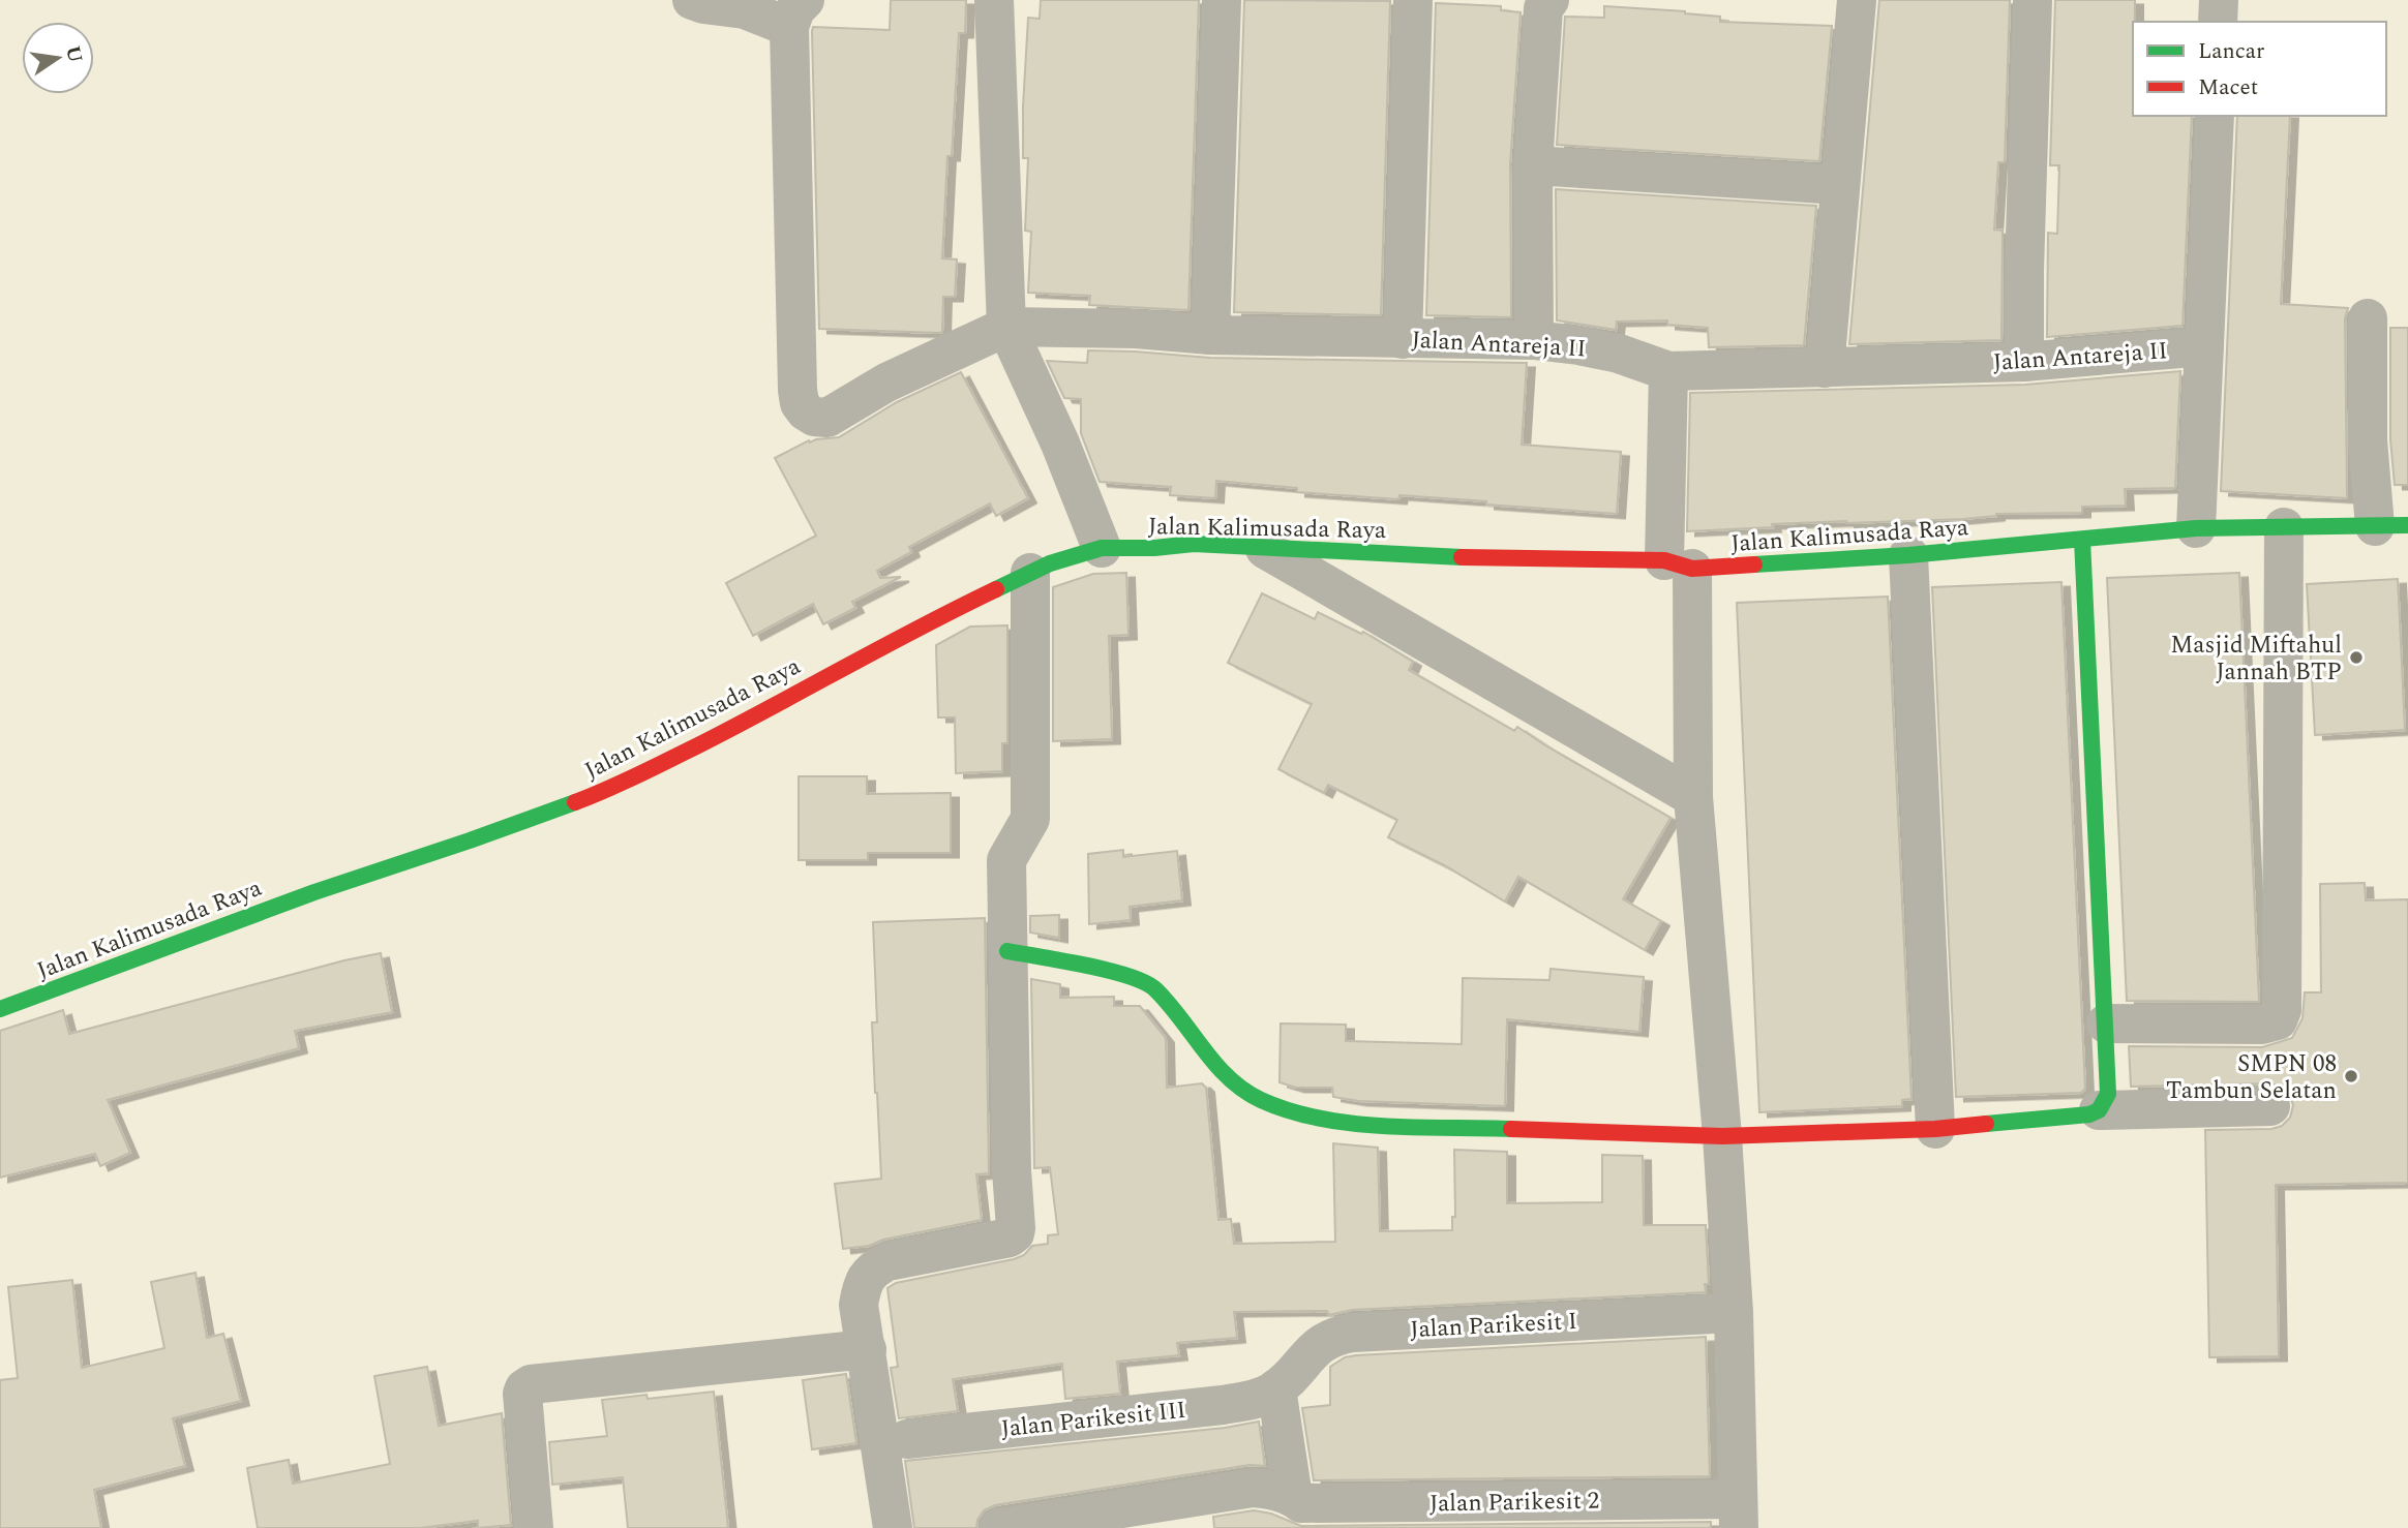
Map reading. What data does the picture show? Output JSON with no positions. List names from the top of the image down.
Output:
{
  "streets": {
    "street": [
      "Jalan Antareja II",
      "Jalan Kalimusada Raya",
      "Jalan Parikesit I",
      "Jalan Parikesit III",
      "Jalan Parikesit 2"
    ]
  },
  "crossings": [
    ["Jalan Parikesit I", "Jalan Parikesit III"]
  ],
  "places": ["Masjid Miftahul Jannah BTP", "SMPN 08 Tambun Selatan"],
  "legend": ["Lancar", "Macet"],
  "north": "right"
}
